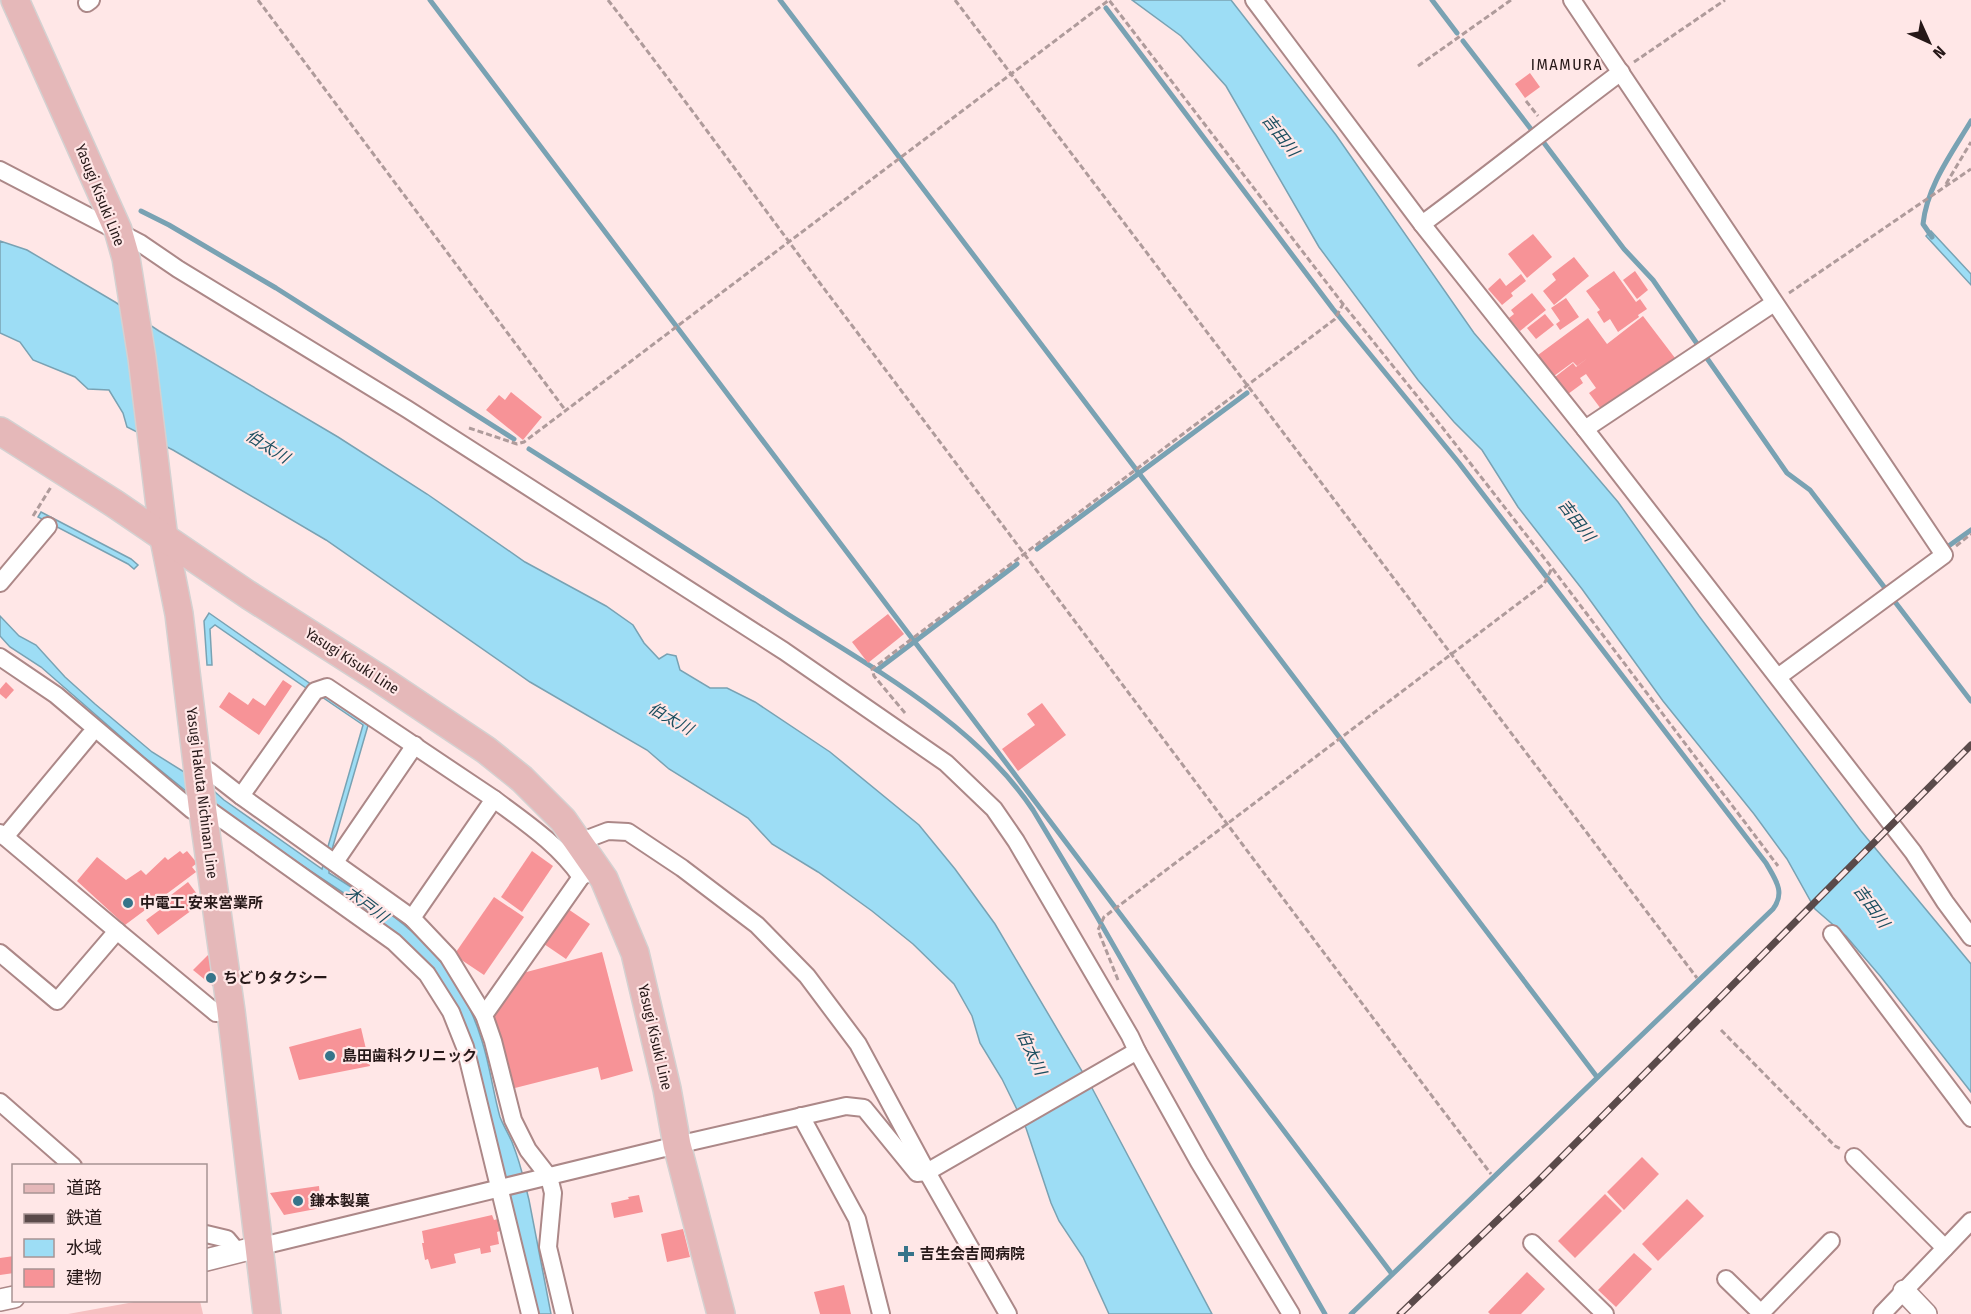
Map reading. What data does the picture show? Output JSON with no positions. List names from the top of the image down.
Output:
{
  "streets": {
    "main road": ["Yasugi Kisuki Line", "Yasugi Hakuta Nichinan Line"]
  },
  "crossings": [
    ["Yasugi Kisuki Line", "Yasugi Hakuta Nichinan Line"]
  ],
  "districts": ["IMAMURA"],
  "water": ["吉田川", "伯太川", "木戸川"],
  "places": {
    "other": [
      "中電工 安来営業所",
      "ちどりタクシー",
      "島田歯科クリニック",
      "鎌本製菓"
    ],
    "health": ["吉生会吉岡病院"]
  },
  "legend": [
    "道路",
    "鉄道",
    "水域",
    "建物"
  ],
  "north": "bottom right"
}
